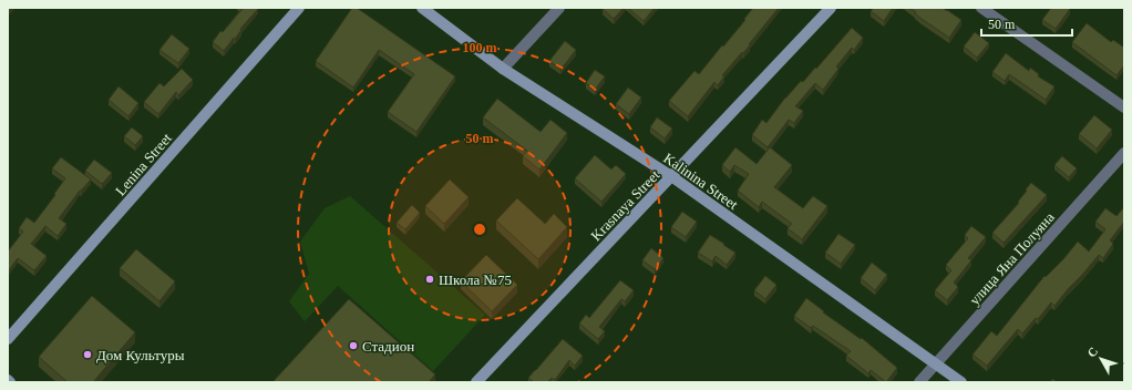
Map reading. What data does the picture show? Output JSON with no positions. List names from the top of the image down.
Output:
{
  "streets": {
    "street": [
      "Lenina Street",
      "Kalinina Street",
      "Krasnaya Street",
      "улица Яна Полуяна"
    ]
  },
  "crossings": [
    ["Kalinina Street", "Krasnaya Street"],
    ["Kalinina Street", "улица Яна Полуяна"]
  ],
  "places": ["Школа №75", "Стадион", "Дом Культуры"],
  "scale_bar": "50 m",
  "north": "top left",
  "rings": ["100 m", "50 m"]
}
